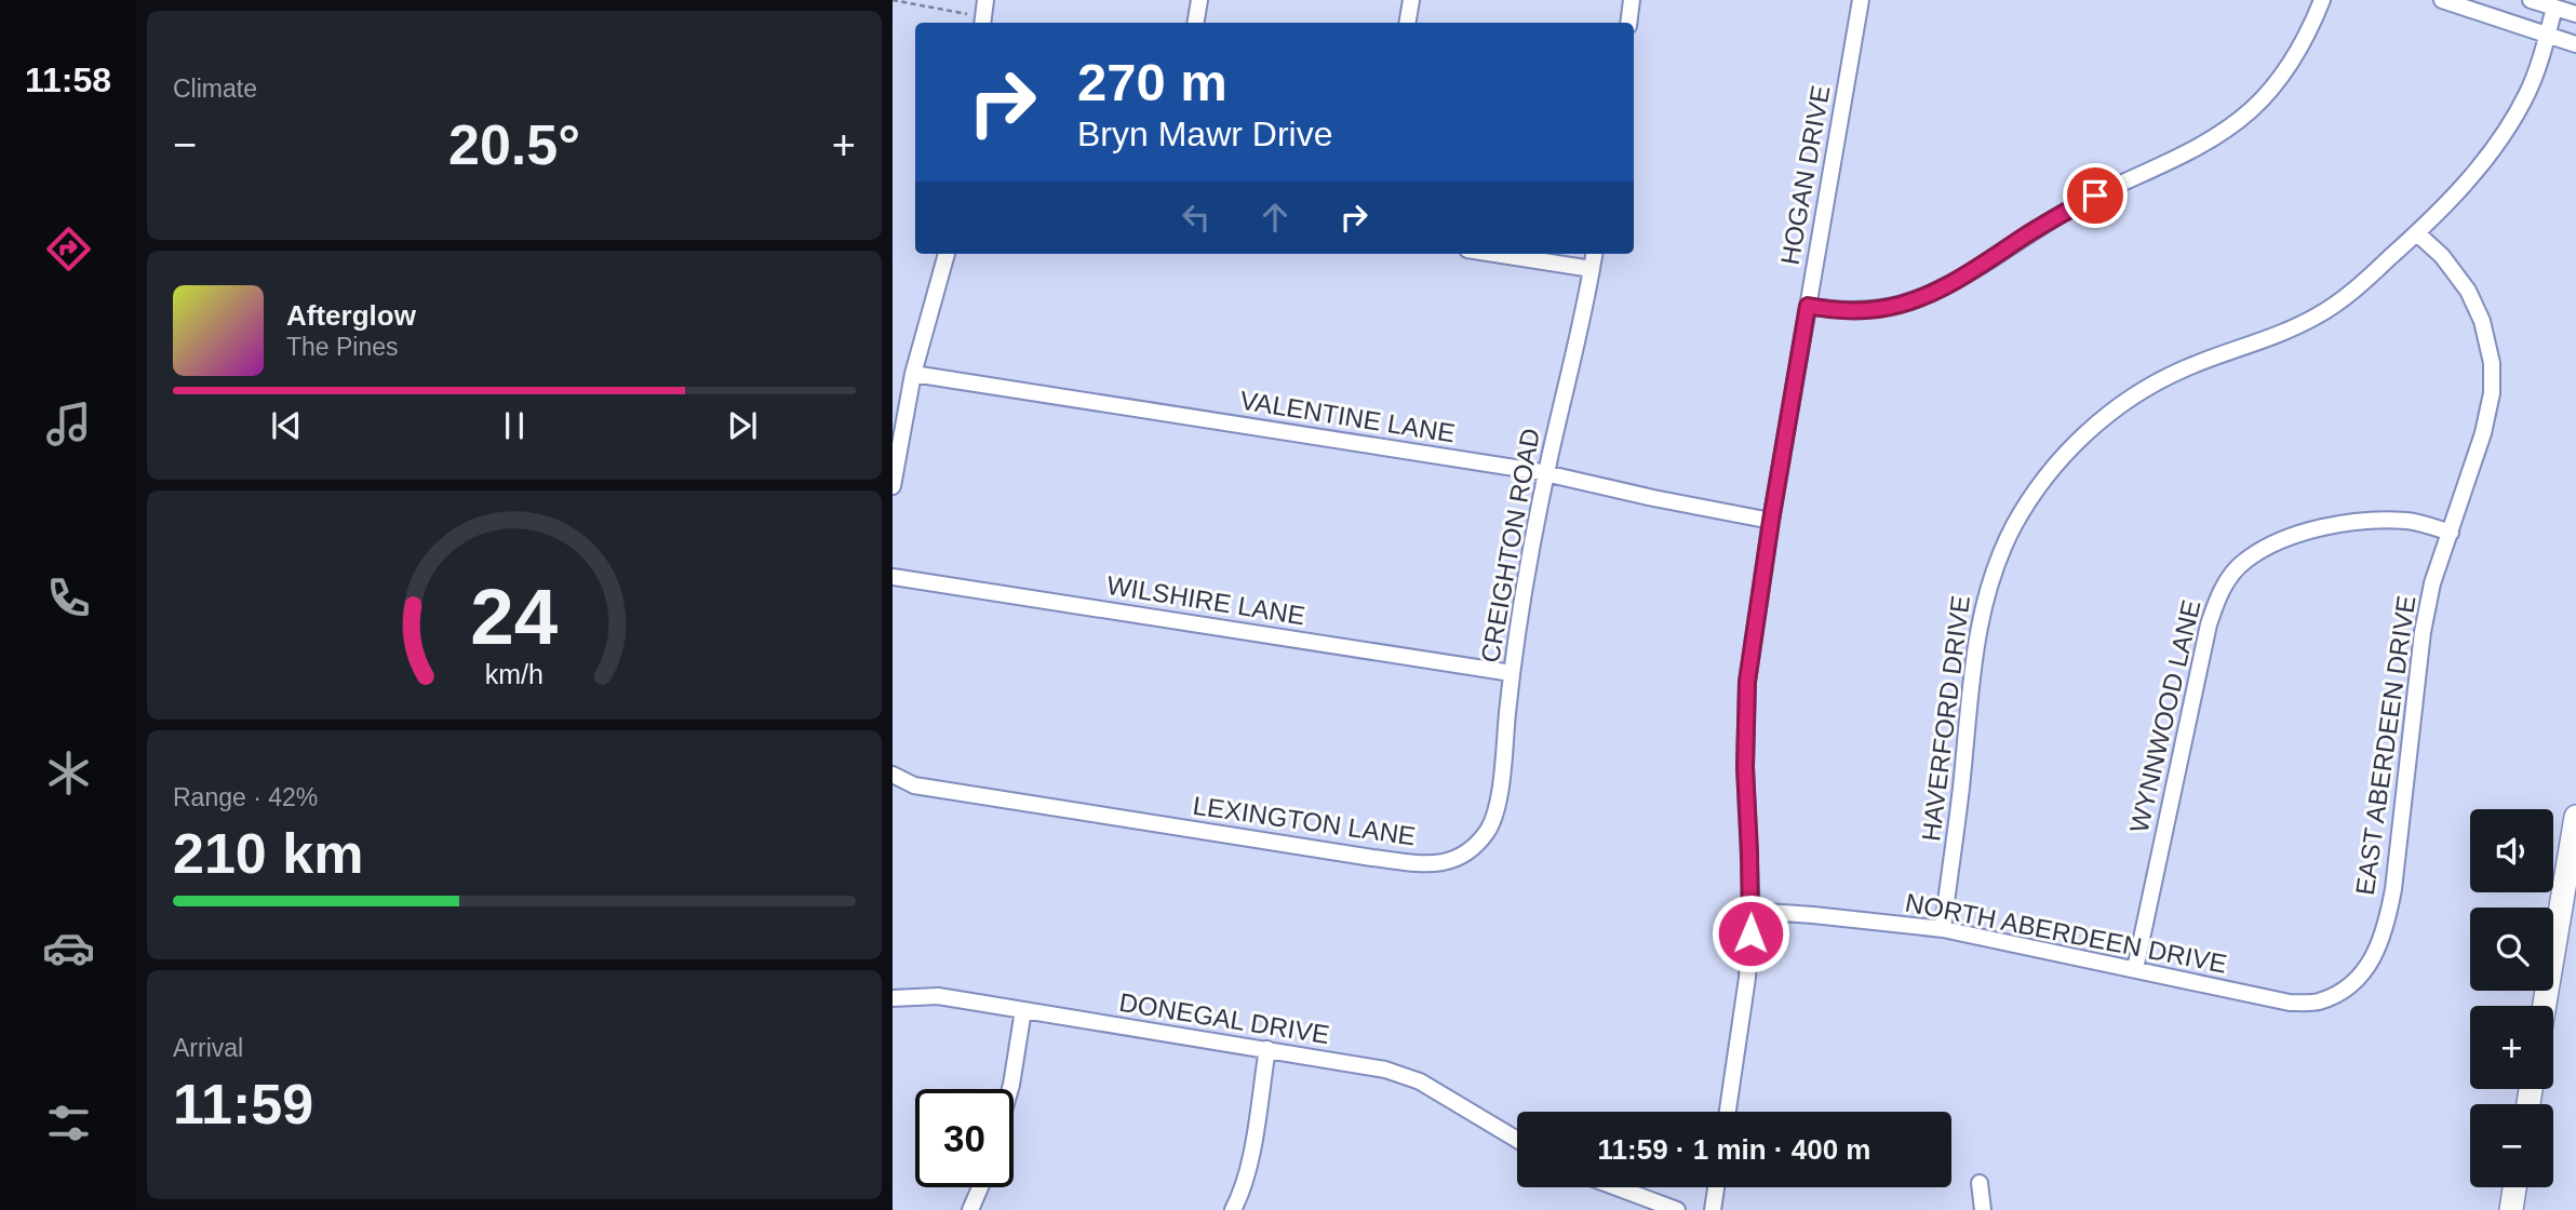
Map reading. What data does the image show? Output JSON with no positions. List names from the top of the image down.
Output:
{
  "streets": {
    "street": [
      "HOGAN DRIVE",
      "VALENTINE LANE",
      "CREIGHTON ROAD",
      "WILSHIRE LANE",
      "WYNNWOOD LANE",
      "HAVERFORD DRIVE",
      "EAST ABERDEEN DRIVE",
      "LEXINGTON LANE",
      "NORTH ABERDEEN DRIVE",
      "DONEGAL DRIVE"
    ]
  },
  "crossings": [
    ["HOGAN DRIVE", "VALENTINE LANE"],
    ["HOGAN DRIVE", "NORTH ABERDEEN DRIVE"],
    ["VALENTINE LANE", "CREIGHTON ROAD"],
    ["CREIGHTON ROAD", "WILSHIRE LANE"],
    ["CREIGHTON ROAD", "LEXINGTON LANE"],
    ["WYNNWOOD LANE", "EAST ABERDEEN DRIVE"],
    ["WYNNWOOD LANE", "NORTH ABERDEEN DRIVE"],
    ["HAVERFORD DRIVE", "EAST ABERDEEN DRIVE"],
    ["HAVERFORD DRIVE", "NORTH ABERDEEN DRIVE"],
    ["EAST ABERDEEN DRIVE", "NORTH ABERDEEN DRIVE"]
  ],
  "page": {
    "tabs": "11:58",
    "tile": [
      "Climate",
      ["Range · 42%", "210 km"],
      ["Arrival", "11:59"]
    ],
    "turn": ["270 m", "Bryn Mawr Drive"],
    "heat": ["−", "20.5°", "+"],
    "song": ["Afterglow", "The Pines"],
    "map_buttons": ["+", "−"],
    "limit": "30",
    "trip": "11:59 · 1 min · 400 m",
    "gauge": ["24", "km/h"]
  }
}
